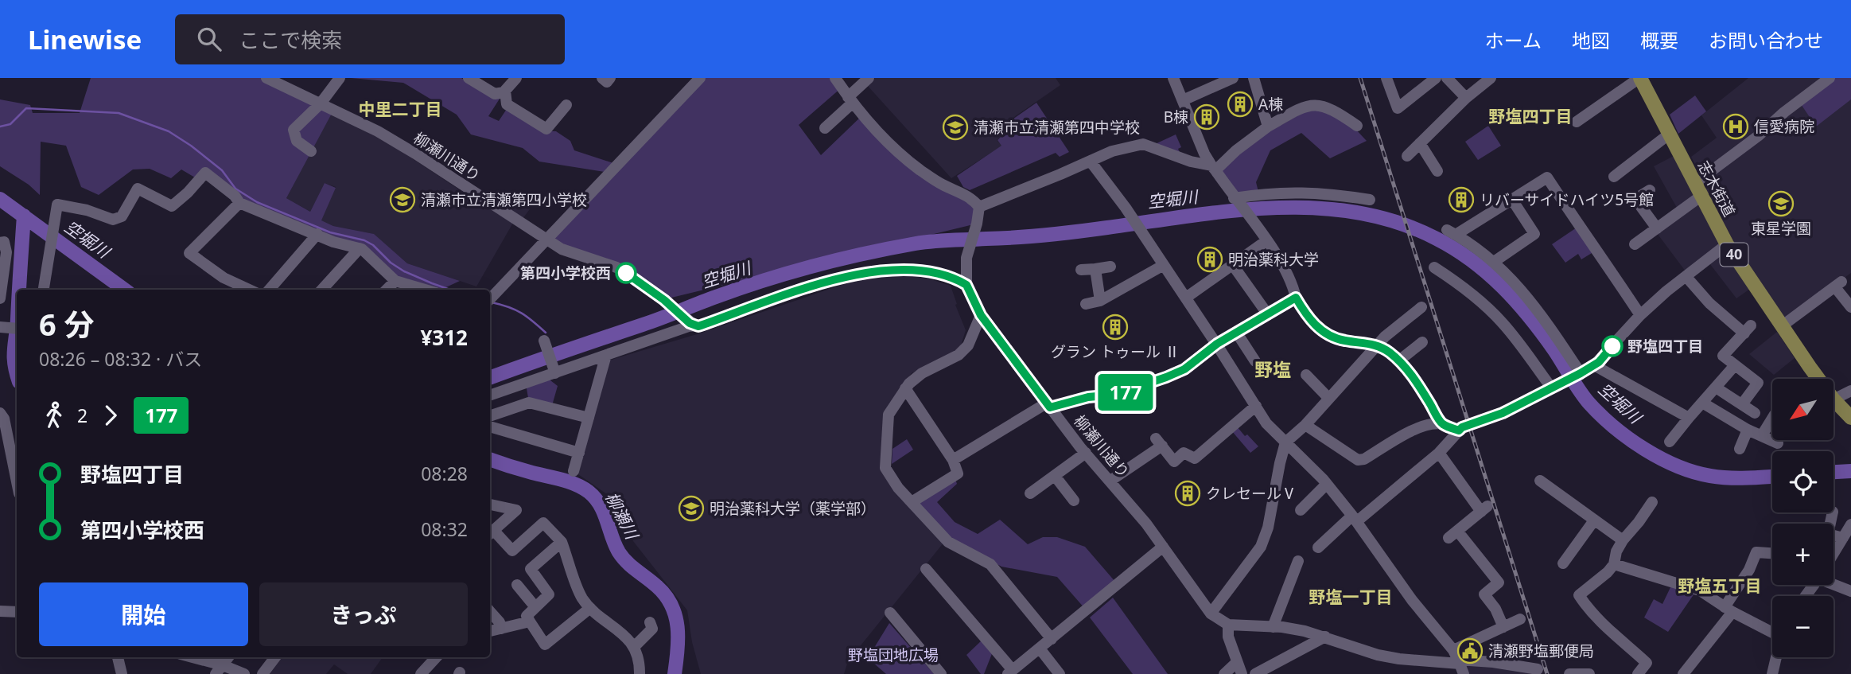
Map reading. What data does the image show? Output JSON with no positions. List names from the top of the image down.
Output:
{
  "streets": {
    "main road": ["志木街道", "40"],
    "street": ["柳瀬川通り"]
  },
  "districts": [
    "中里二丁目",
    "野塩四丁目",
    "野塩",
    "野塩五丁目",
    "野塩一丁目"
  ],
  "water": ["空堀川", "柳瀬川"],
  "parks": ["野塩団地広場"],
  "places": {
    "building": [
      "A棟",
      "B棟",
      "リバーサイドハイツ5号館",
      "明治薬科大学",
      "グラン トゥール Ⅱ",
      "クレセールⅤ"
    ],
    "hospital": ["信愛病院"],
    "school or university": [
      "清瀬市立清瀬第四中学校",
      "清瀬市立清瀬第四小学校",
      "東星学園",
      "明治薬科大学（薬学部）"
    ],
    "other": ["第四小学校西", "野塩四丁目"],
    "public building": ["清瀬野塩郵便局"]
  },
  "lines": ["bus line 177"],
  "north": "bottom left",
  "page": {
    "header": "Linewise",
    "search": "ここで検索",
    "nav": [
      "ホーム",
      "地図",
      "概要",
      "お問い合わせ"
    ],
    "on_map": "177",
    "heading": ["6 分", "08:26 – 08:32 · バス", "¥312"],
    "map_buttons": ["+", "−"],
    "legs": ["2", "177"],
    "list": [
      {
        "name": "野塩四丁目",
        "value": "08:28"
      },
      {
        "name": "第四小学校西",
        "value": "08:32"
      }
    ],
    "buttons": ["開始", "きっぷ"]
  }
}
